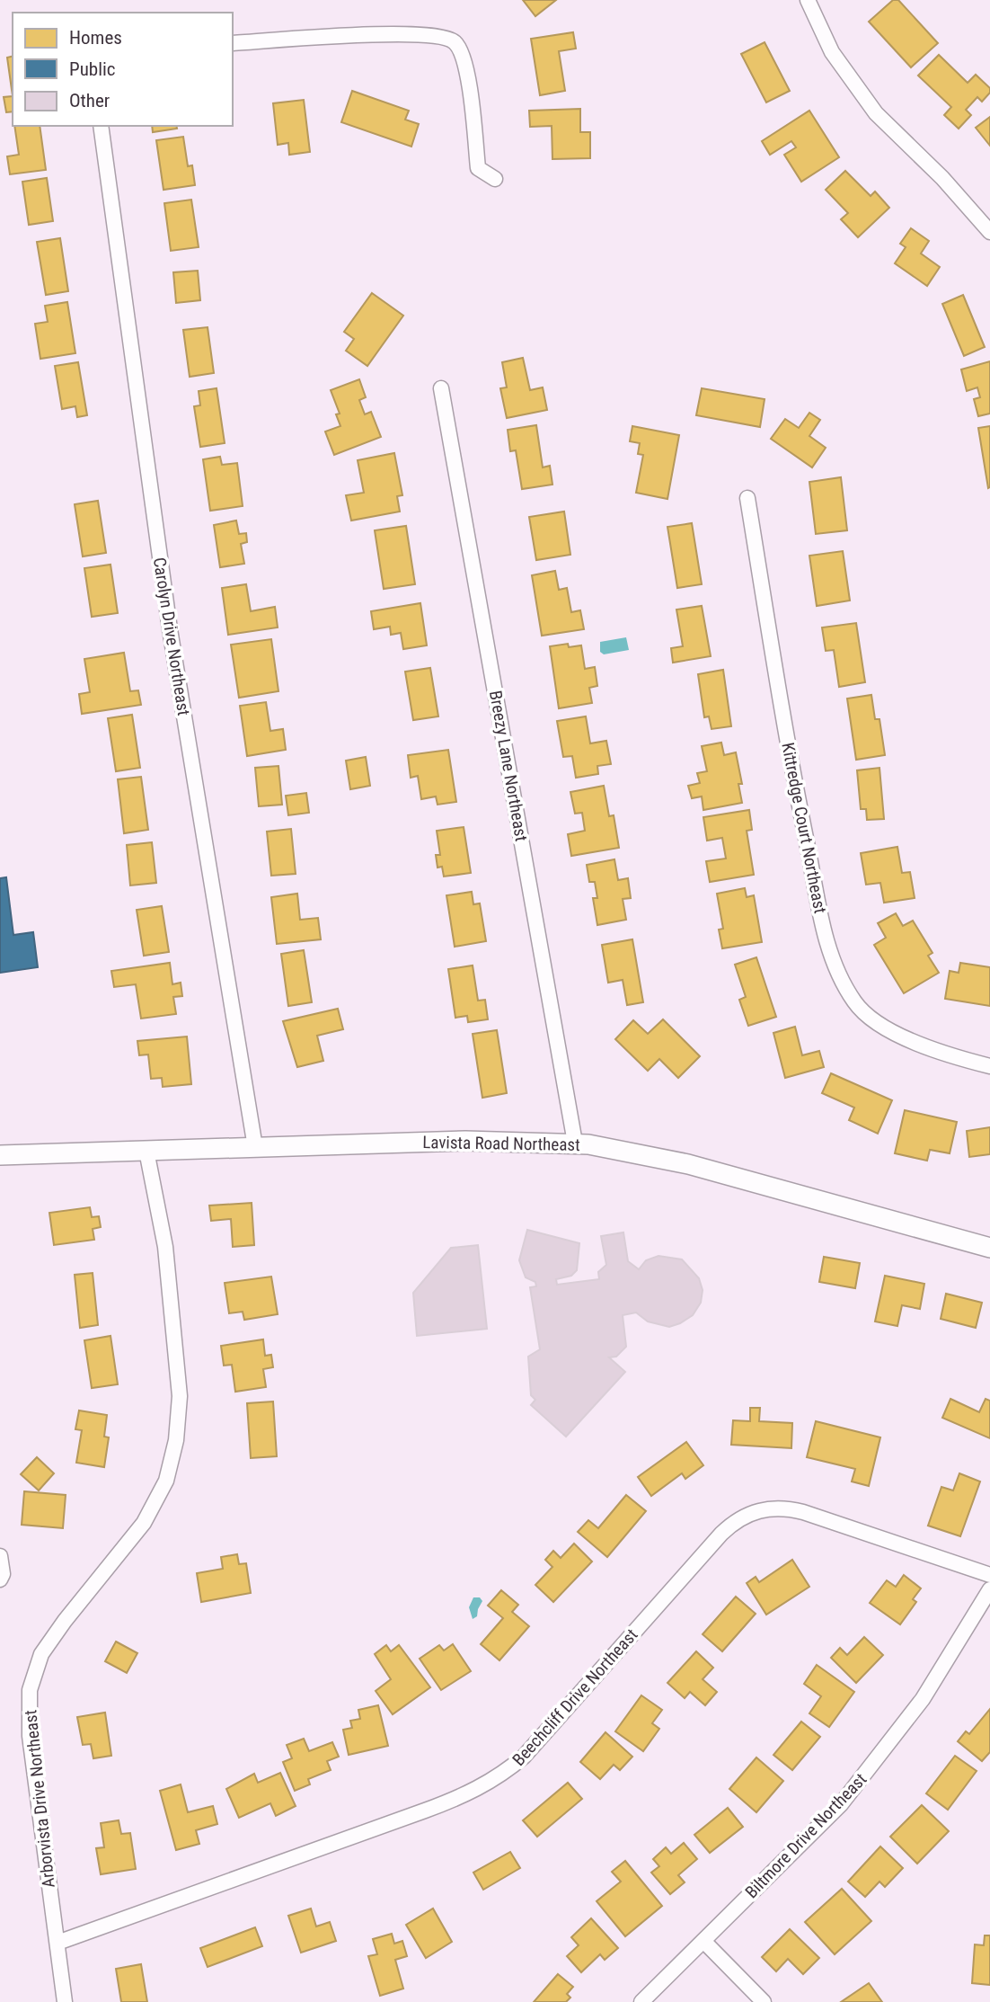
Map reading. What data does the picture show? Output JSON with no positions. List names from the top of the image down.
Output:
{
  "streets": {
    "main road": ["Lavista Road Northeast"],
    "street": [
      "Carolyn Drive Northeast",
      "Breezy Lane Northeast",
      "Kittredge Court Northeast",
      "Beechcliff Drive Northeast",
      "Arborvista Drive Northeast",
      "Biltmore Drive Northeast"
    ]
  },
  "crossings": [
    ["Carolyn Drive Northeast", "Lavista Road Northeast"],
    ["Breezy Lane Northeast", "Lavista Road Northeast"],
    ["Lavista Road Northeast", "Arborvista Drive Northeast"],
    ["Beechcliff Drive Northeast", "Arborvista Drive Northeast"]
  ],
  "legend": ["Homes", "Public", "Other"]
}
